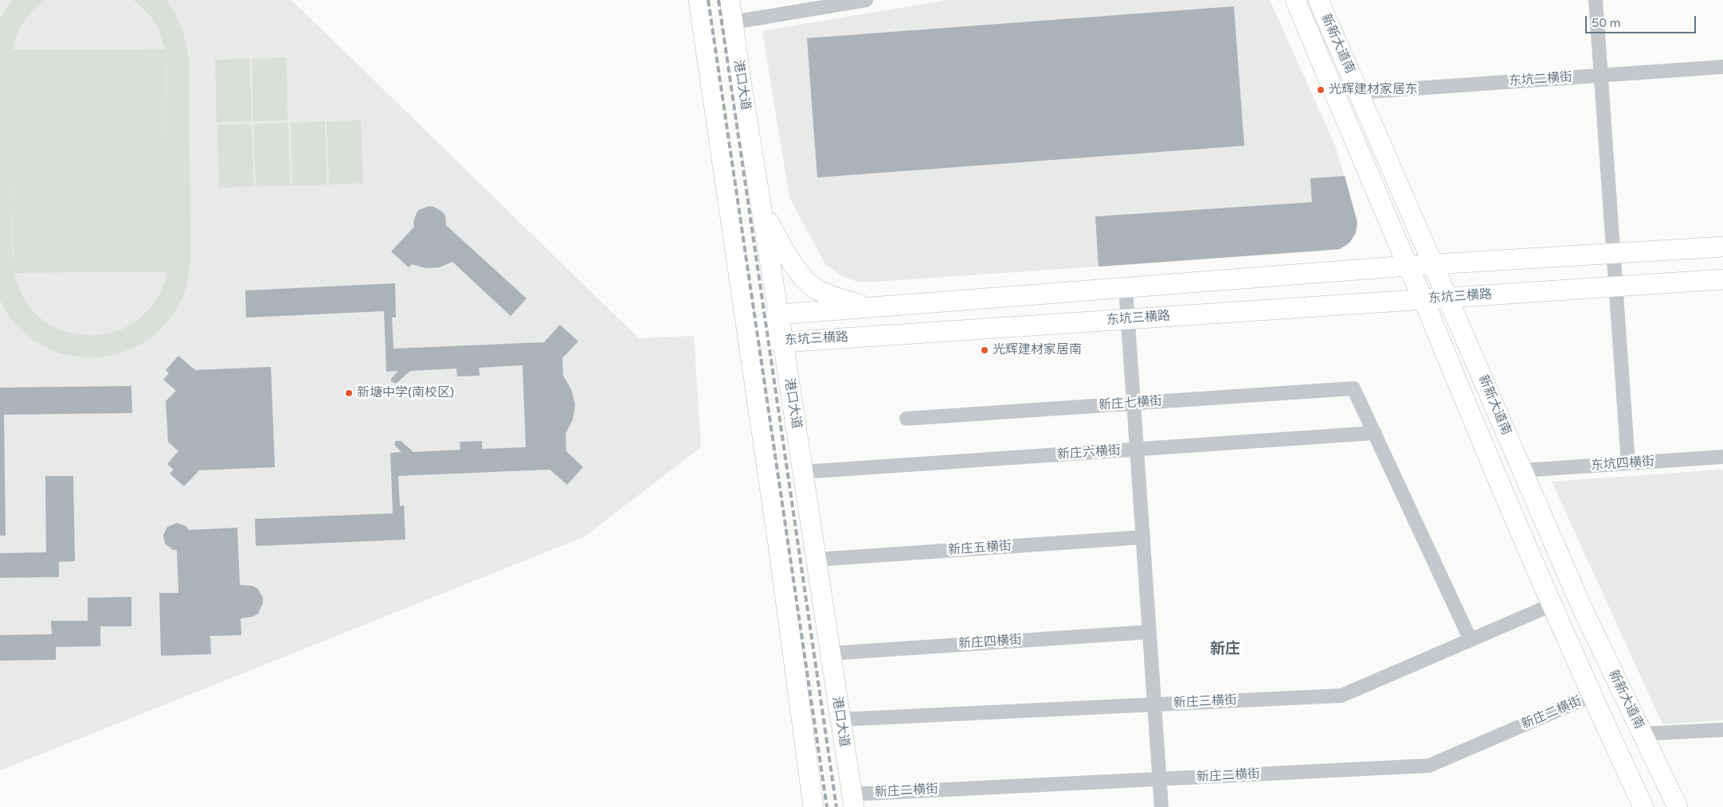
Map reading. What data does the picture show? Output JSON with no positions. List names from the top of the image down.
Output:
{
  "streets": {
    "street": [
      "新新大道南",
      "东坑二横街",
      "港口大道",
      "东坑三横路",
      "新庄七横街",
      "新庄六横街",
      "东坑四横街",
      "新庄五横街",
      "新庄四横街",
      "新庄三横街",
      "新庄二横街"
    ]
  },
  "crossings": [
    ["新新大道南", "东坑二横街"],
    ["新新大道南", "东坑三横路"],
    ["新新大道南", "东坑四横街"],
    ["新新大道南", "新庄三横街"],
    ["新新大道南", "新庄二横街"],
    ["港口大道", "东坑三横路"],
    ["港口大道", "新庄六横街"],
    ["港口大道", "新庄五横街"],
    ["港口大道", "新庄四横街"],
    ["港口大道", "新庄三横街"],
    ["港口大道", "新庄二横街"],
    ["新庄七横街", "新庄六横街"]
  ],
  "districts": ["新庄"],
  "places": ["光辉建材家居东", "光辉建材家居南", "新塘中学(南校区)"],
  "scale_bar": "50 m"
}
